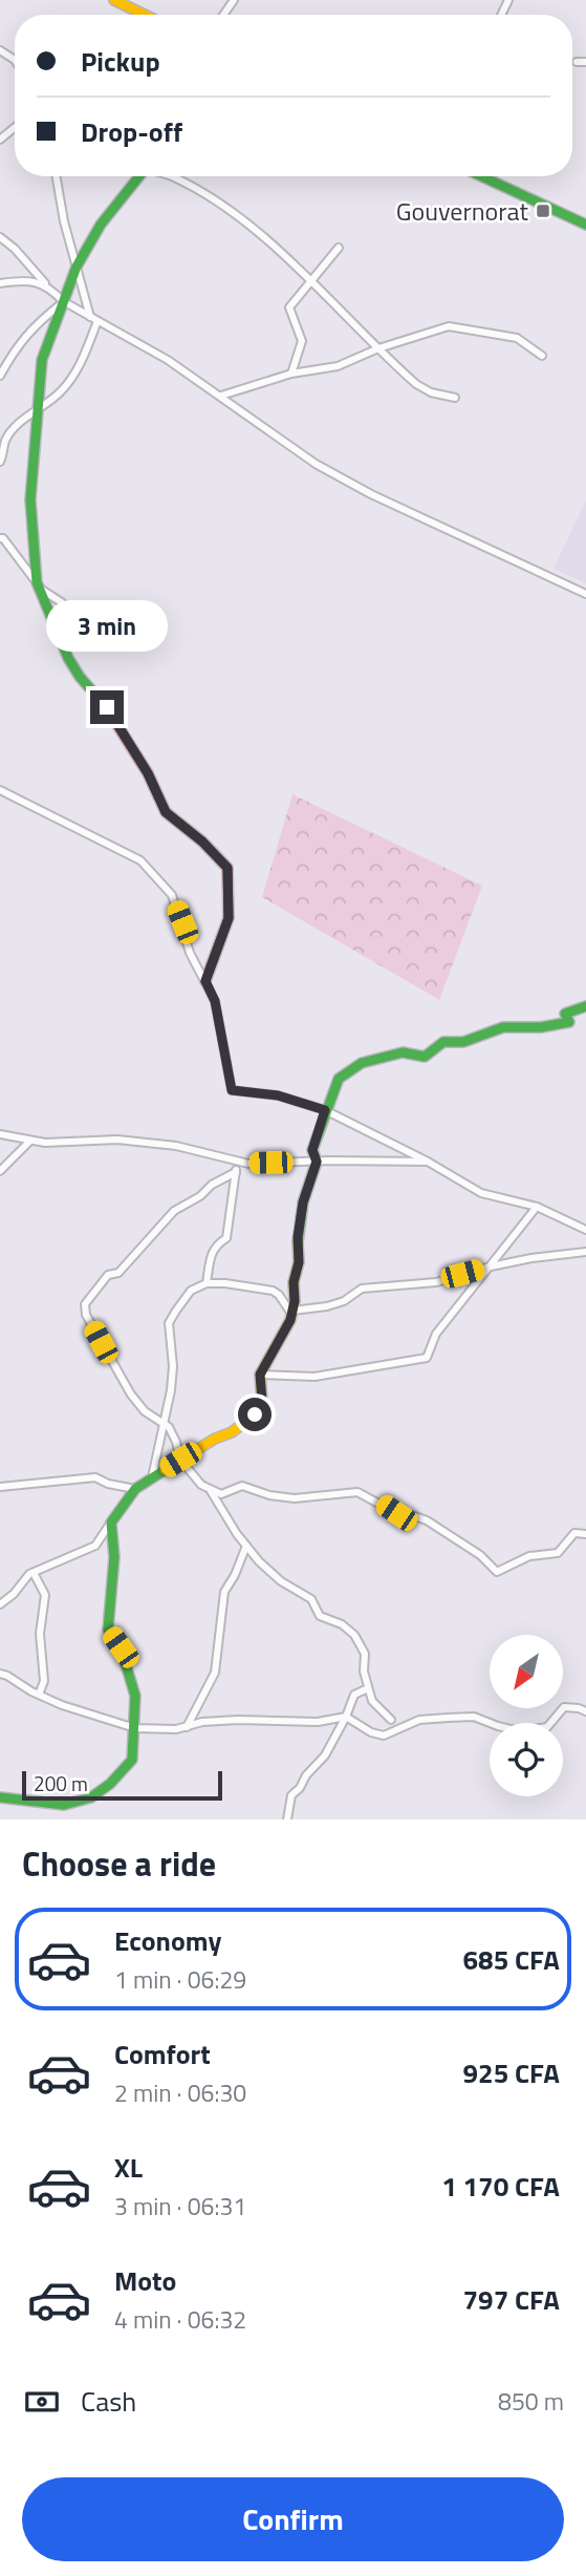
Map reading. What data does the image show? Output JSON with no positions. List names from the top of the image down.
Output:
{
  "places": {
    "transit": ["Gouvernorat"]
  },
  "scale_bar": "200 m",
  "north": "bottom left",
  "page": {
    "banner": ["Pickup", "Drop-off"],
    "bubble": "3 min",
    "scale": "200 m",
    "heading": "Choose a ride",
    "list": [
      {
        "name": "Economy",
        "note": "1 min · 06:29",
        "value": "685 CFA"
      },
      {
        "name": "Comfort",
        "note": "2 min · 06:30",
        "value": "925 CFA"
      },
      {
        "name": "XL",
        "note": "3 min · 06:31",
        "value": "1 170 CFA"
      },
      {
        "name": "Moto",
        "note": "4 min · 06:32",
        "value": "797 CFA"
      }
    ],
    "pay": ["Cash", "850 m"],
    "buttons": "Confirm"
  }
}
